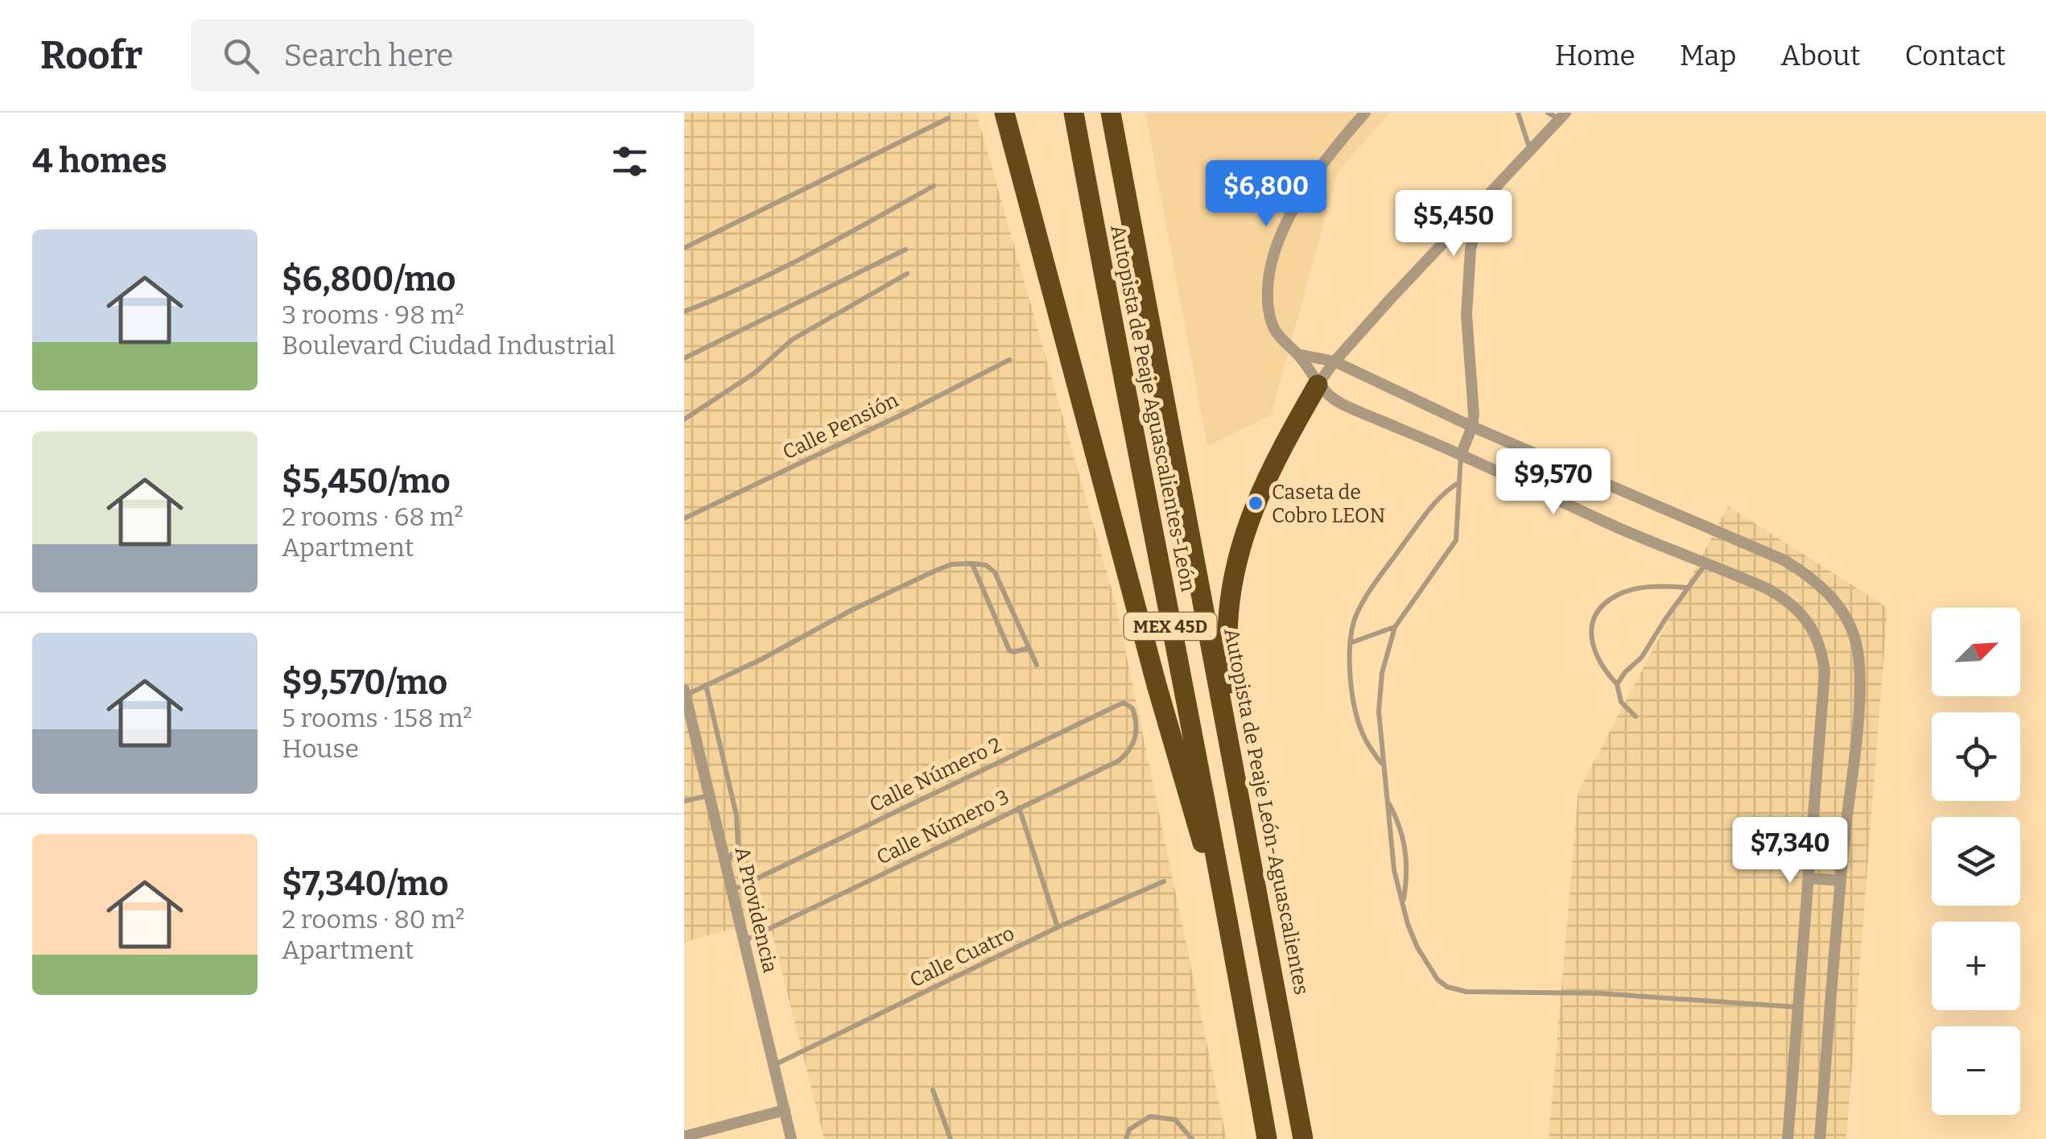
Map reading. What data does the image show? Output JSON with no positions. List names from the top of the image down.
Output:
{
  "streets": {
    "highway": ["Autopista de Peaje Aguascalientes-León", "MEX 45D", "Autopista de Peaje León-Aguascalientes"],
    "street": ["A Providencia"],
    "lane": [
      "Calle Pensión",
      "Calle Número 2",
      "Calle Número 3",
      "Calle Cuatro"
    ]
  },
  "crossings": [
    ["Calle Número 2", "Calle Número 3"],
    ["Calle Número 2", "A Providencia"],
    ["Calle Número 3", "A Providencia"],
    ["A Providencia", "Calle Cuatro"]
  ],
  "places": ["Caseta de Cobro LEON"],
  "north": "top right",
  "page": {
    "header": "Roofr",
    "search": "Search here",
    "nav": [
      "Home",
      "Map",
      "About",
      "Contact"
    ],
    "heading": "4 homes",
    "price": [
      "$6,800",
      "$5,450",
      "$9,570",
      "$7,340"
    ],
    "list": [
      {
        "name": "$6,800/mo",
        "note": "3 rooms · 98 m² · Boulevard Ciudad Industrial"
      },
      {
        "name": "$5,450/mo",
        "note": "2 rooms · 68 m² · Apartment"
      },
      {
        "name": "$9,570/mo",
        "note": "5 rooms · 158 m² · House"
      },
      {
        "name": "$7,340/mo",
        "note": "2 rooms · 80 m² · Apartment"
      }
    ],
    "map_buttons": ["+", "−"]
  }
}
